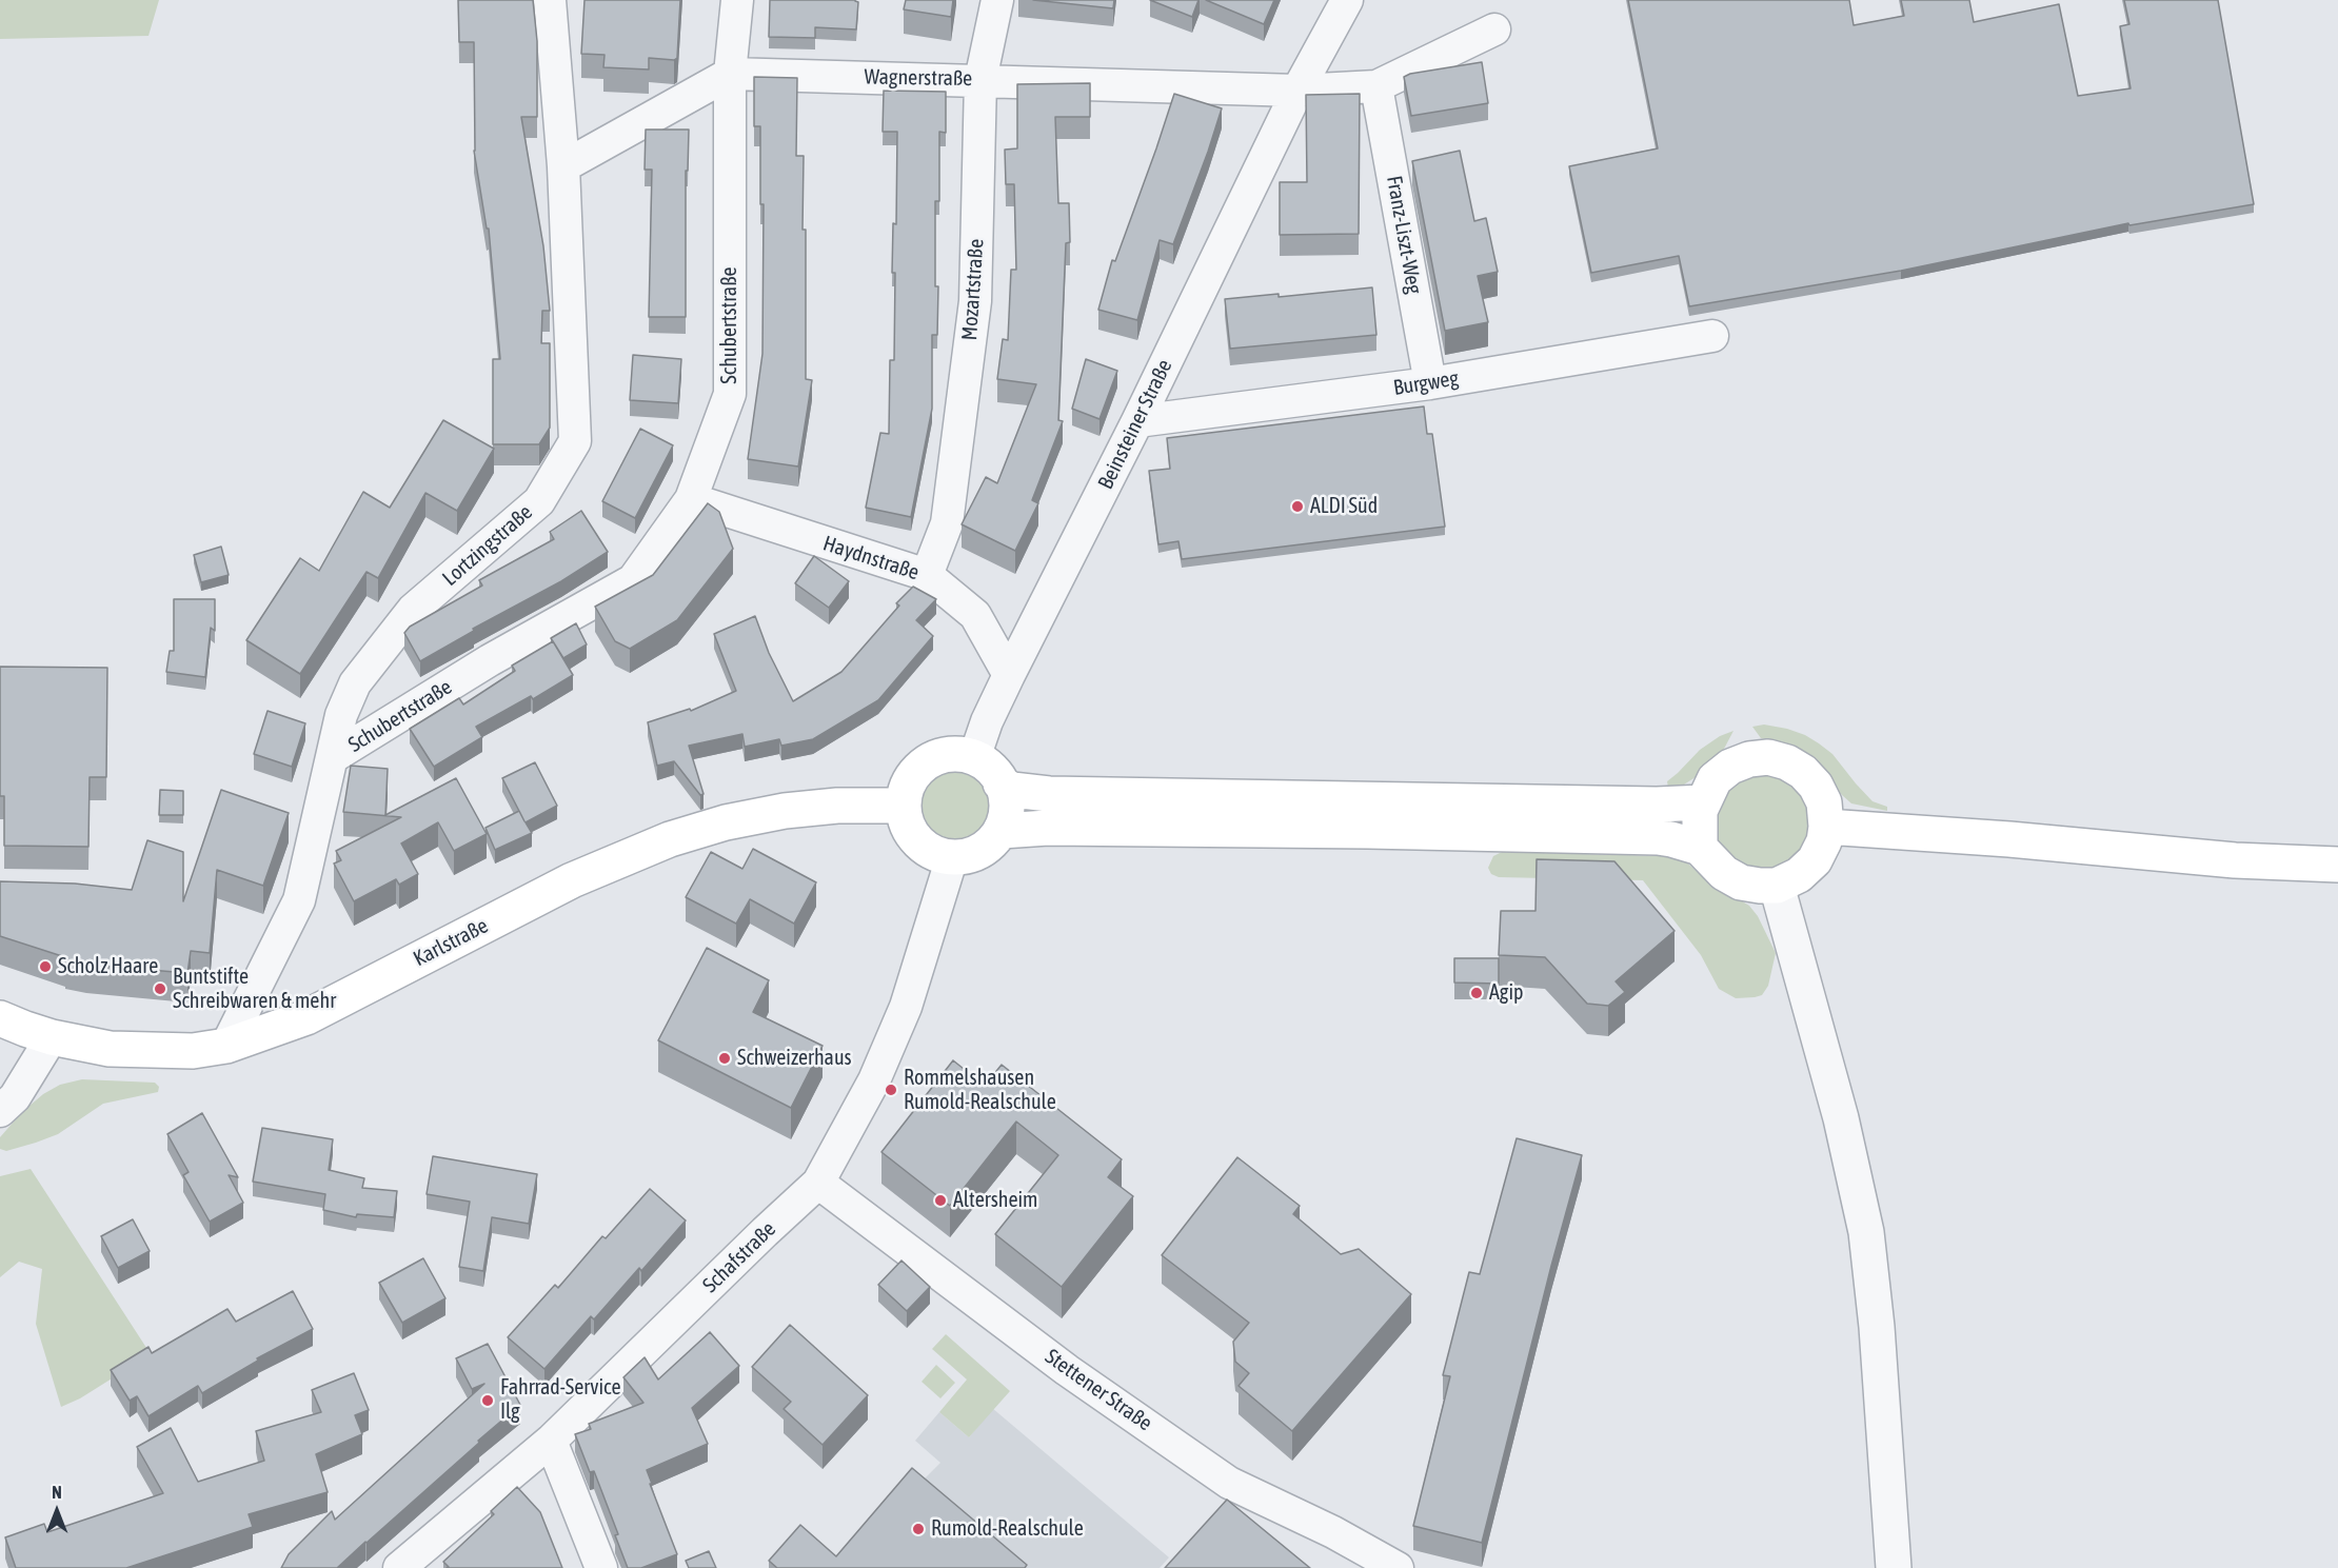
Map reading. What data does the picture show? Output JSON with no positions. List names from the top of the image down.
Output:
{
  "streets": {
    "main road": ["Karlstraße"],
    "street": [
      "Wagnerstraße",
      "Franz-Liszt-Weg",
      "Mozartstraße",
      "Schubertstraße",
      "Burgweg",
      "Beinsteiner Straße",
      "Lortzingstraße",
      "Haydnstraße",
      "Schafstraße",
      "Stettener Straße"
    ]
  },
  "crossings": [
    ["Wagnerstraße", "Mozartstraße"],
    ["Wagnerstraße", "Schubertstraße"],
    ["Wagnerstraße", "Beinsteiner Straße"],
    ["Franz-Liszt-Weg", "Burgweg"],
    ["Mozartstraße", "Haydnstraße"],
    ["Schubertstraße", "Lortzingstraße"],
    ["Schubertstraße", "Haydnstraße"],
    ["Burgweg", "Beinsteiner Straße"],
    ["Beinsteiner Straße", "Haydnstraße"],
    ["Beinsteiner Straße", "Karlstraße"],
    ["Beinsteiner Straße", "Schafstraße"],
    ["Lortzingstraße", "Karlstraße"],
    ["Karlstraße", "Schafstraße"],
    ["Schafstraße", "Stettener Straße"]
  ],
  "places": [
    "ALDI Süd",
    "Scholz Haare",
    "Buntstifte Schreibwaren & mehr",
    "Agip",
    "Schweizerhaus",
    "Rommelshausen Rumold-Realschule",
    "Altersheim",
    "Fahrrad-Service Ilg",
    "Rumold-Realschule"
  ],
  "north": "top"
}
